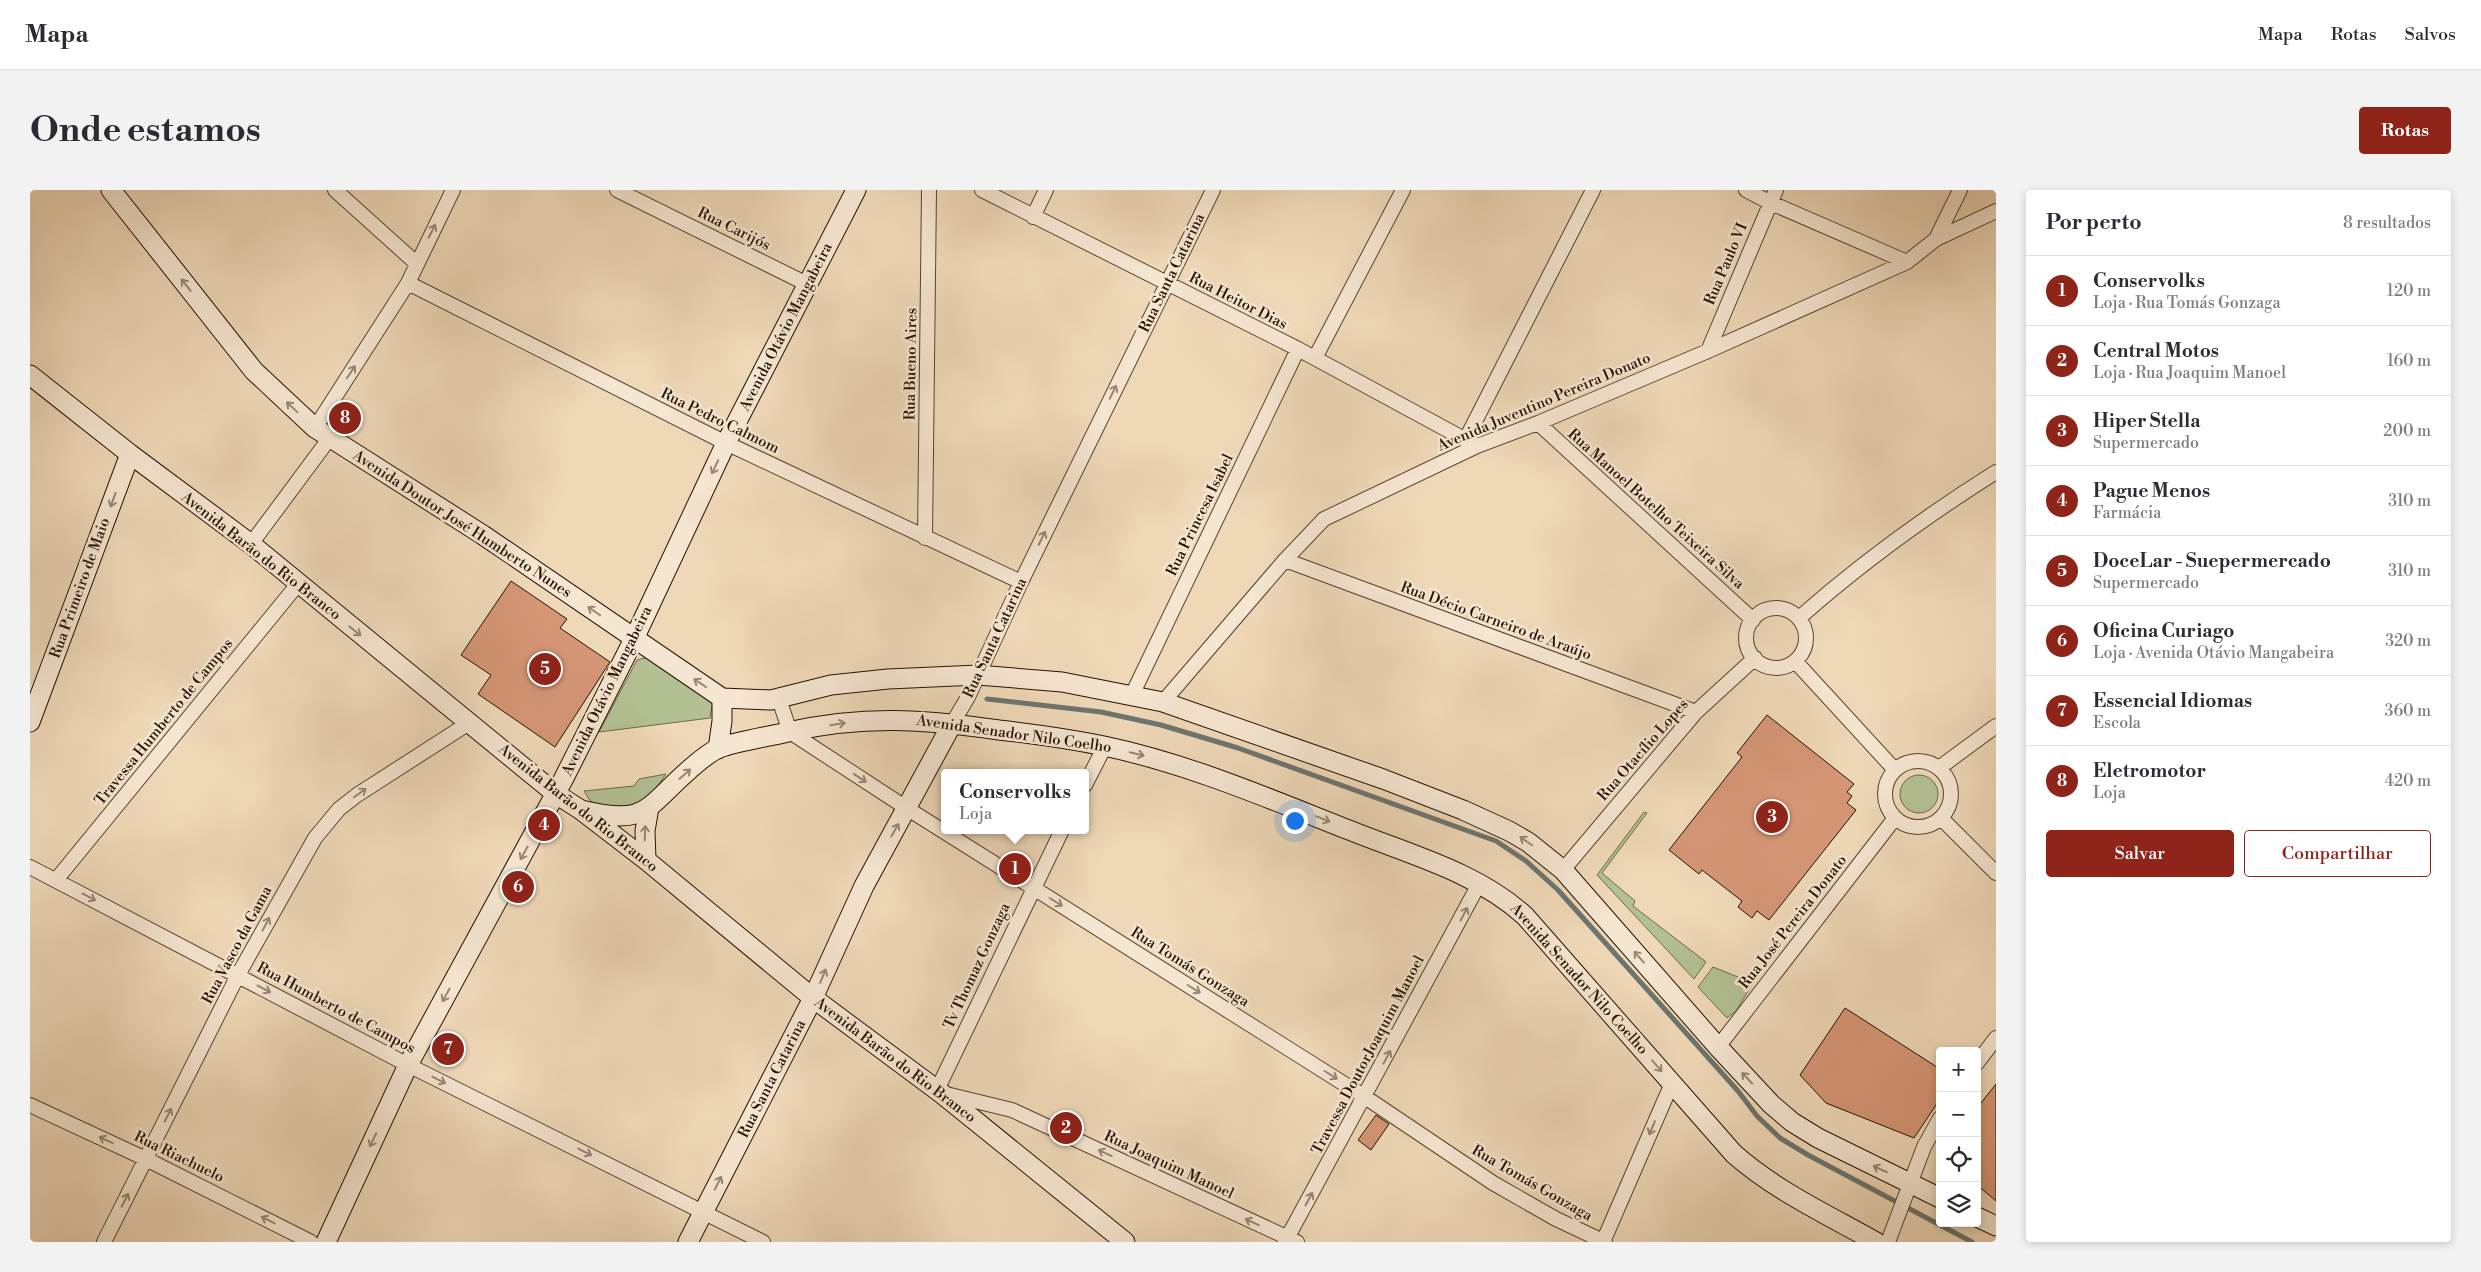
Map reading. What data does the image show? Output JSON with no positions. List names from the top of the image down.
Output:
{
  "streets": {
    "main road": [
      "Rua Santa Catarina",
      "Avenida Otávio Mangabeira",
      "Avenida Doutor José Humberto Nunes",
      "Avenida Barão do Rio Branco",
      "Rua Primeiro de Maio",
      "Avenida Senador Nilo Coelho"
    ],
    "street": [
      "Rua Carijós",
      "Rua Paulo VI",
      "Rua Heitor Dias",
      "Rua Bueno Aires",
      "Avenida Juventino Pereira Donato",
      "Rua Pedro Calmom",
      "Rua Manoel Botelho Teixeira Silva",
      "Rua Princesa Isabel",
      "Rua Décio Carneiro de Araújo",
      "Travessa Humberto de Campos",
      "Rua Otacílio Lopes",
      "Rua José Pereira Donato",
      "Rua Vasco da Gama",
      "Tv Thomaz Gonzaga",
      "Rua Tomás Gonzaga",
      "Rua Humberto de Campos",
      "Travessa DoutorJoaquim Manoel",
      "Rua Riachuelo",
      "Rua Joaquim Manoel"
    ]
  },
  "crossings": [
    ["Rua Carijós", "Avenida Otávio Mangabeira"],
    ["Rua Paulo VI", "Avenida Juventino Pereira Donato"],
    ["Rua Santa Catarina", "Rua Heitor Dias"],
    ["Rua Santa Catarina", "Rua Pedro Calmom"],
    ["Rua Santa Catarina", "Avenida Barão do Rio Branco"],
    ["Rua Santa Catarina", "Avenida Senador Nilo Coelho"],
    ["Rua Santa Catarina", "Rua Tomás Gonzaga"],
    ["Rua Santa Catarina", "Rua Humberto de Campos"],
    ["Rua Heitor Dias", "Avenida Juventino Pereira Donato"],
    ["Rua Heitor Dias", "Rua Princesa Isabel"],
    ["Avenida Otávio Mangabeira", "Rua Pedro Calmom"],
    ["Avenida Otávio Mangabeira", "Avenida Doutor José Humberto Nunes"],
    ["Avenida Otávio Mangabeira", "Avenida Barão do Rio Branco"],
    ["Avenida Otávio Mangabeira", "Rua Humberto de Campos"],
    ["Rua Bueno Aires", "Rua Pedro Calmom"],
    ["Avenida Juventino Pereira Donato", "Rua Manoel Botelho Teixeira Silva"],
    ["Avenida Juventino Pereira Donato", "Rua Décio Carneiro de Araújo"],
    ["Rua Manoel Botelho Teixeira Silva", "Rua Otacílio Lopes"],
    ["Avenida Barão do Rio Branco", "Rua Primeiro de Maio"],
    ["Avenida Barão do Rio Branco", "Travessa Humberto de Campos"],
    ["Avenida Barão do Rio Branco", "Avenida Senador Nilo Coelho"],
    ["Avenida Barão do Rio Branco", "Rua Vasco da Gama"],
    ["Avenida Barão do Rio Branco", "Tv Thomaz Gonzaga"],
    ["Avenida Barão do Rio Branco", "Rua Joaquim Manoel"],
    ["Rua Décio Carneiro de Araújo", "Rua Otacílio Lopes"],
    ["Travessa Humberto de Campos", "Rua Humberto de Campos"],
    ["Avenida Senador Nilo Coelho", "Rua Tomás Gonzaga"],
    ["Avenida Senador Nilo Coelho", "Travessa DoutorJoaquim Manoel"],
    ["Rua Vasco da Gama", "Rua Humberto de Campos"],
    ["Rua Vasco da Gama", "Rua Riachuelo"],
    ["Tv Thomaz Gonzaga", "Rua Tomás Gonzaga"],
    ["Tv Thomaz Gonzaga", "Rua Joaquim Manoel"],
    ["Rua Tomás Gonzaga", "Travessa DoutorJoaquim Manoel"],
    ["Travessa DoutorJoaquim Manoel", "Rua Joaquim Manoel"]
  ],
  "one_way": [
    "Rua Santa Catarina",
    "Avenida Otávio Mangabeira",
    "Avenida Doutor José Humberto Nunes",
    "Rua Primeiro de Maio",
    "Rua Vasco da Gama",
    "Rua Tomás Gonzaga",
    "Rua Humberto de Campos",
    "Travessa DoutorJoaquim Manoel",
    "Rua Riachuelo",
    "Rua Joaquim Manoel"
  ],
  "page": {
    "header": "Mapa",
    "nav": ["Mapa", "Rotas", "Salvos"],
    "buttons": [
      "Rotas",
      ["Salvar", "Compartilhar"]
    ],
    "title": "Onde estamos",
    "heading": ["Por perto", "8 resultados"],
    "list": [
      {
        "mark": "1",
        "name": "Conservolks",
        "note": "Loja · Rua Tomás Gonzaga",
        "value": "120 m"
      },
      {
        "mark": "2",
        "name": "Central Motos",
        "note": "Loja · Rua Joaquim Manoel",
        "value": "160 m"
      },
      {
        "mark": "3",
        "name": "Hiper Stella",
        "note": "Supermercado",
        "value": "200 m"
      },
      {
        "mark": "4",
        "name": "Pague Menos",
        "note": "Farmácia",
        "value": "310 m"
      },
      {
        "mark": "5",
        "name": "DoceLar - Suepermercado",
        "note": "Supermercado",
        "value": "310 m"
      },
      {
        "mark": "6",
        "name": "Oficina Curiago",
        "note": "Loja · Avenida Otávio Mangabeira",
        "value": "320 m"
      },
      {
        "mark": "7",
        "name": "Essencial Idiomas",
        "note": "Escola",
        "value": "360 m"
      },
      {
        "mark": "8",
        "name": "Eletromotor",
        "note": "Loja",
        "value": "420 m"
      }
    ],
    "pins": [
      "8",
      "5",
      "3",
      "4",
      "1",
      "6",
      "7",
      "2"
    ],
    "popup": ["Conservolks", "Loja"],
    "map_buttons": ["+", "−"]
  }
}
